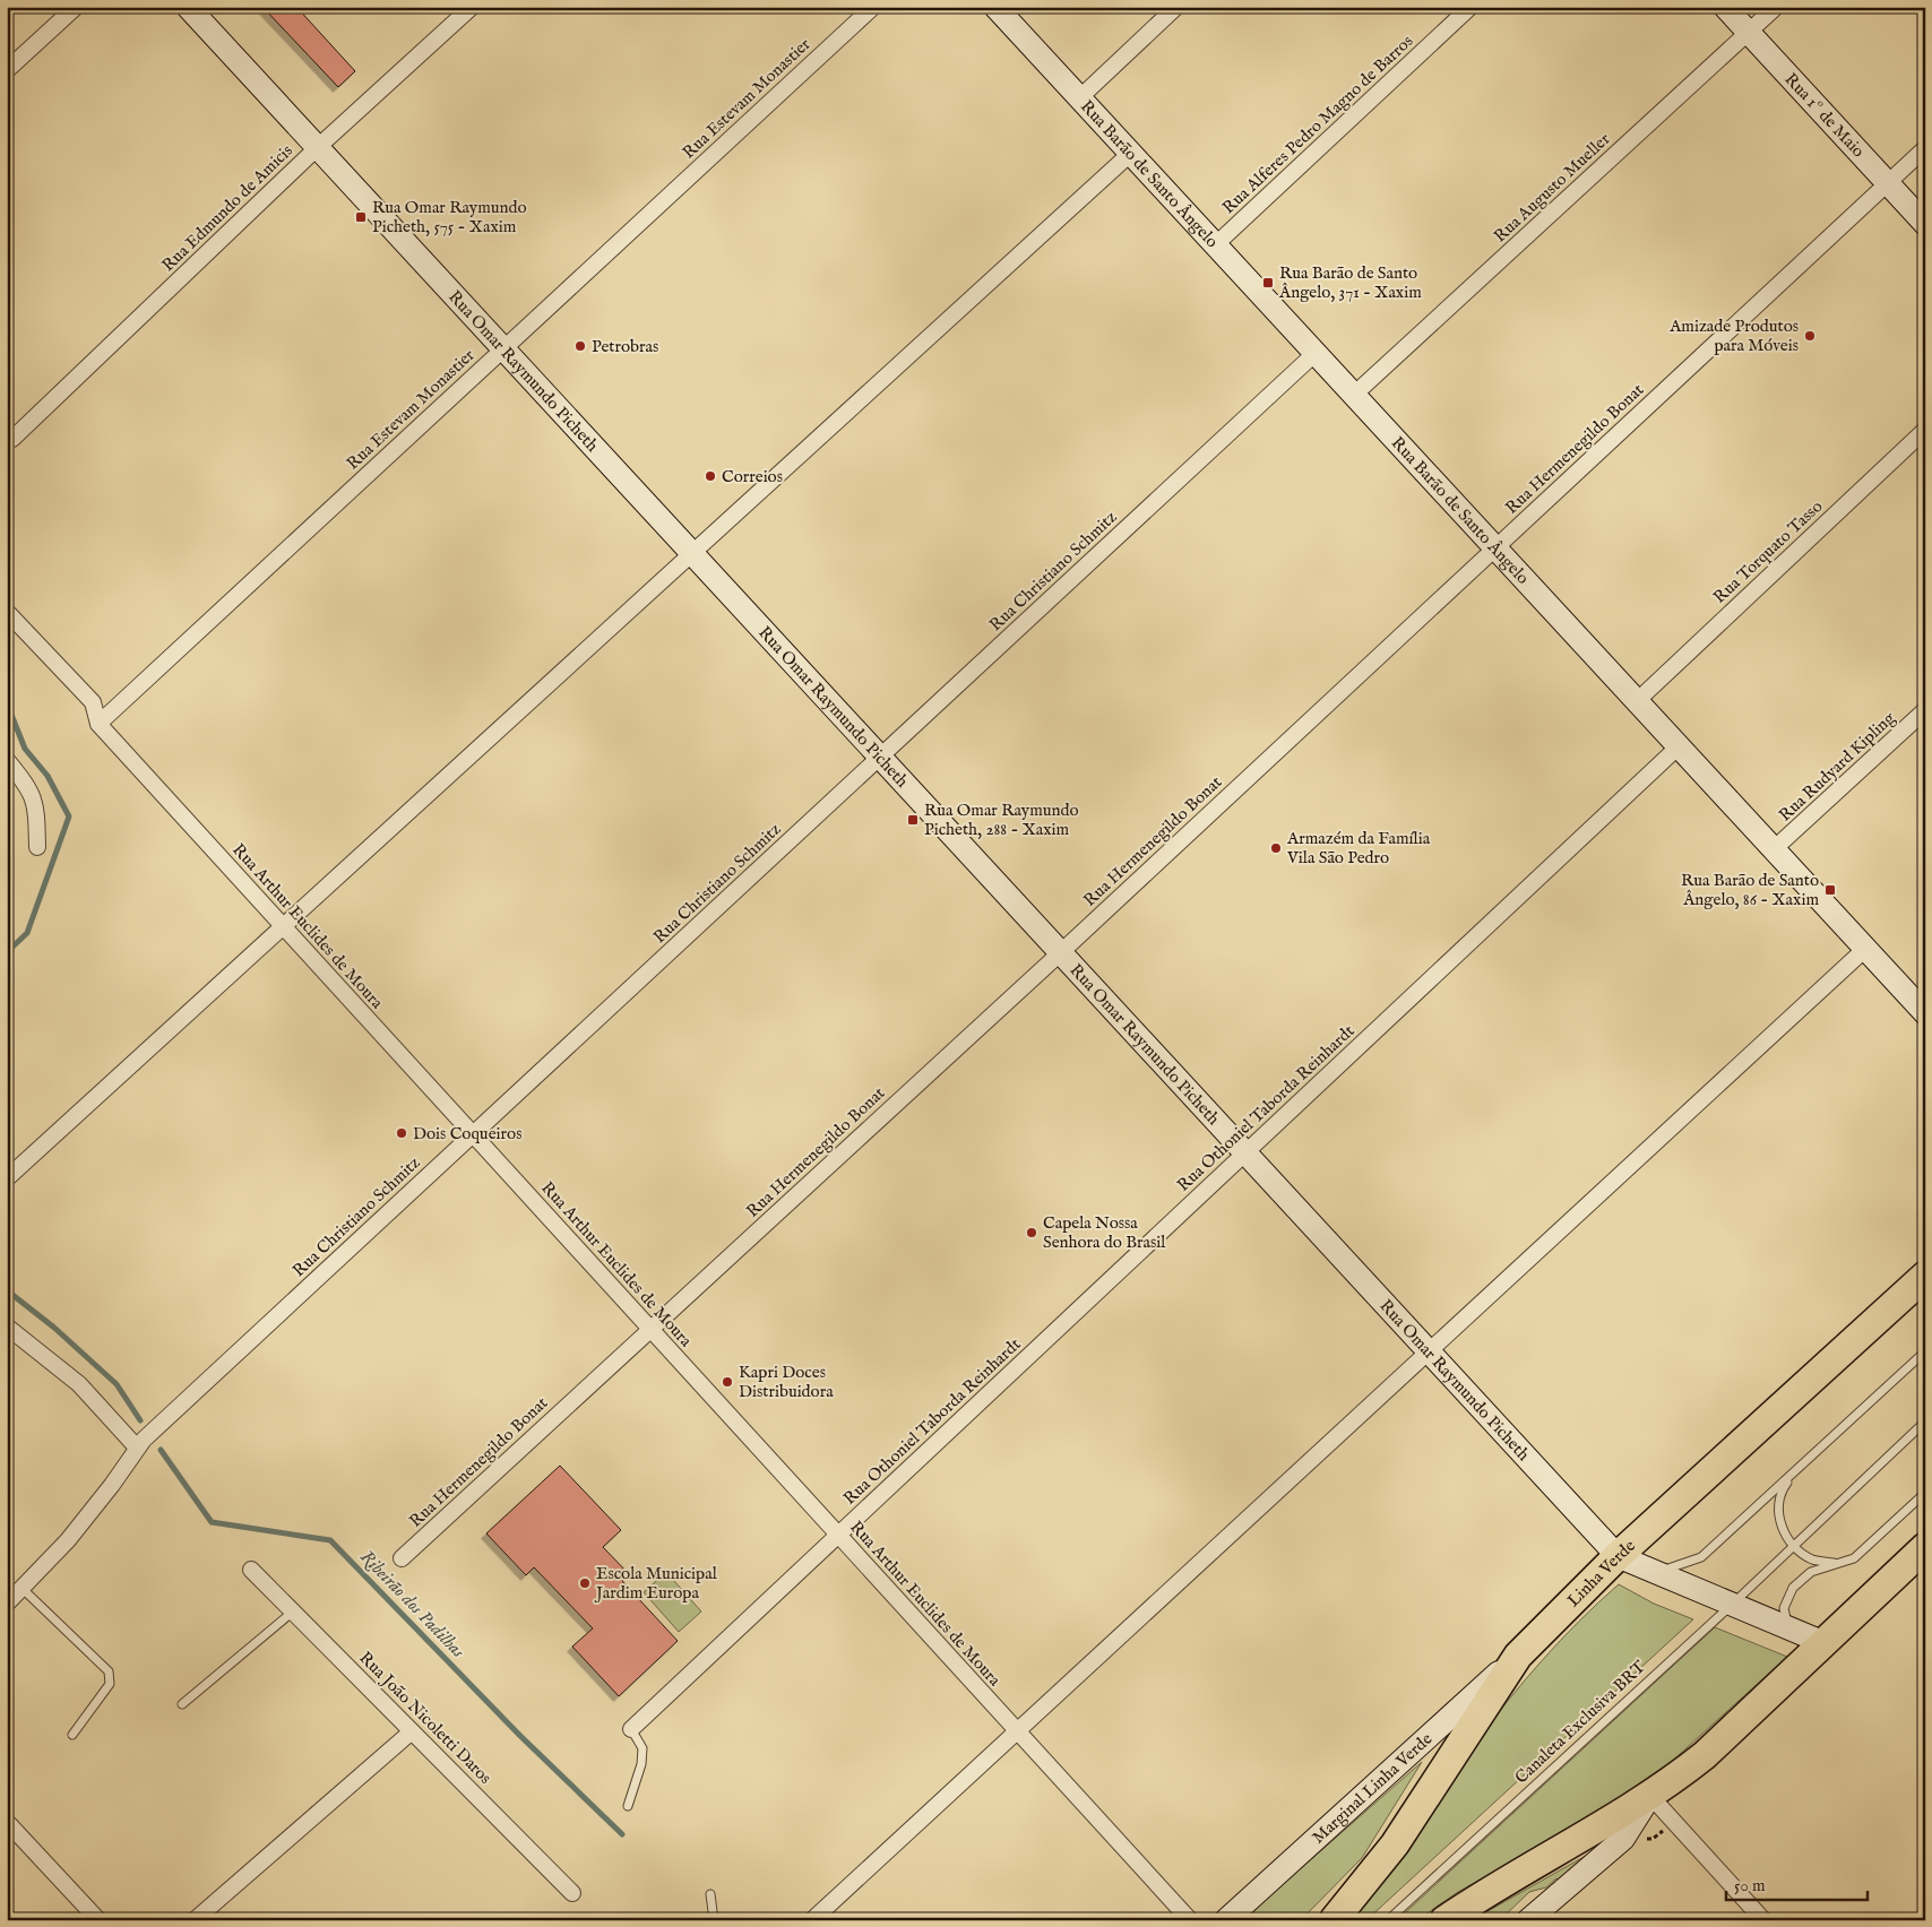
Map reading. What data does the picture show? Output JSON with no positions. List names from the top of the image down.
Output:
{
  "streets": {
    "highway": ["Linha Verde"],
    "main road": [
      "Rua 1º de Maio",
      "Rua Barão de Santo Ângelo",
      "Rua Omar Raymundo Picheth",
      "Marginal Linha Verde"
    ],
    "street": [
      "Rua Estevam Monastier",
      "Rua Alferes Pedro Magno de Barros",
      "Rua Augusto Mueller",
      "Rua Edmundo de Amicis",
      "Rua Hermenegildo Bonat",
      "Rua Torquato Tasso",
      "Rua Christiano Schmitz",
      "Rua Rudyard Kipling",
      "Rua Arthur Euclides de Moura",
      "Rua Othoniel Taborda Reinhardt",
      "Rua João Nicoletti Daros"
    ],
    "lane": ["Canaleta Exclusiva BRT"]
  },
  "crossings": [
    ["Rua Estevam Monastier", "Rua Omar Raymundo Picheth"],
    ["Rua Estevam Monastier", "Rua Arthur Euclides de Moura"],
    ["Rua 1º de Maio", "Rua Augusto Mueller"],
    ["Rua 1º de Maio", "Rua Hermenegildo Bonat"],
    ["Rua Alferes Pedro Magno de Barros", "Rua Barão de Santo Ângelo"],
    ["Rua Barão de Santo Ângelo", "Rua Augusto Mueller"],
    ["Rua Barão de Santo Ângelo", "Rua Hermenegildo Bonat"],
    ["Rua Barão de Santo Ângelo", "Rua Torquato Tasso"],
    ["Rua Barão de Santo Ângelo", "Rua Christiano Schmitz"],
    ["Rua Barão de Santo Ângelo", "Rua Rudyard Kipling"],
    ["Rua Barão de Santo Ângelo", "Rua Othoniel Taborda Reinhardt"],
    ["Rua Edmundo de Amicis", "Rua Omar Raymundo Picheth"],
    ["Rua Omar Raymundo Picheth", "Rua Hermenegildo Bonat"],
    ["Rua Omar Raymundo Picheth", "Rua Christiano Schmitz"],
    ["Rua Omar Raymundo Picheth", "Rua Othoniel Taborda Reinhardt"],
    ["Rua Omar Raymundo Picheth", "Linha Verde"],
    ["Rua Hermenegildo Bonat", "Rua Arthur Euclides de Moura"],
    ["Rua Christiano Schmitz", "Rua Arthur Euclides de Moura"],
    ["Rua Arthur Euclides de Moura", "Rua Othoniel Taborda Reinhardt"],
    ["Linha Verde", "Marginal Linha Verde"]
  ],
  "water": ["Ribeirão dos Padilhas"],
  "places": {
    "transit": [
      "Rua Omar Raymundo Picheth, 575 - Xaxim",
      "Rua Barão de Santo Ângelo, 371 - Xaxim",
      "Rua Omar Raymundo Picheth, 288 - Xaxim",
      "Rua Barão de Santo Ângelo, 86 - Xaxim"
    ],
    "other": [
      "Amizade Produtos para Móveis",
      "Petrobras",
      "Correios",
      "Armazém da Família Vila São Pedro",
      "Dois Coqueiros",
      "Capela Nossa Senhora do Brasil",
      "Kapri Doces Distribuidora",
      "Escola Municipal Jardim Europa"
    ]
  },
  "scale_bar": "50 m"
}
